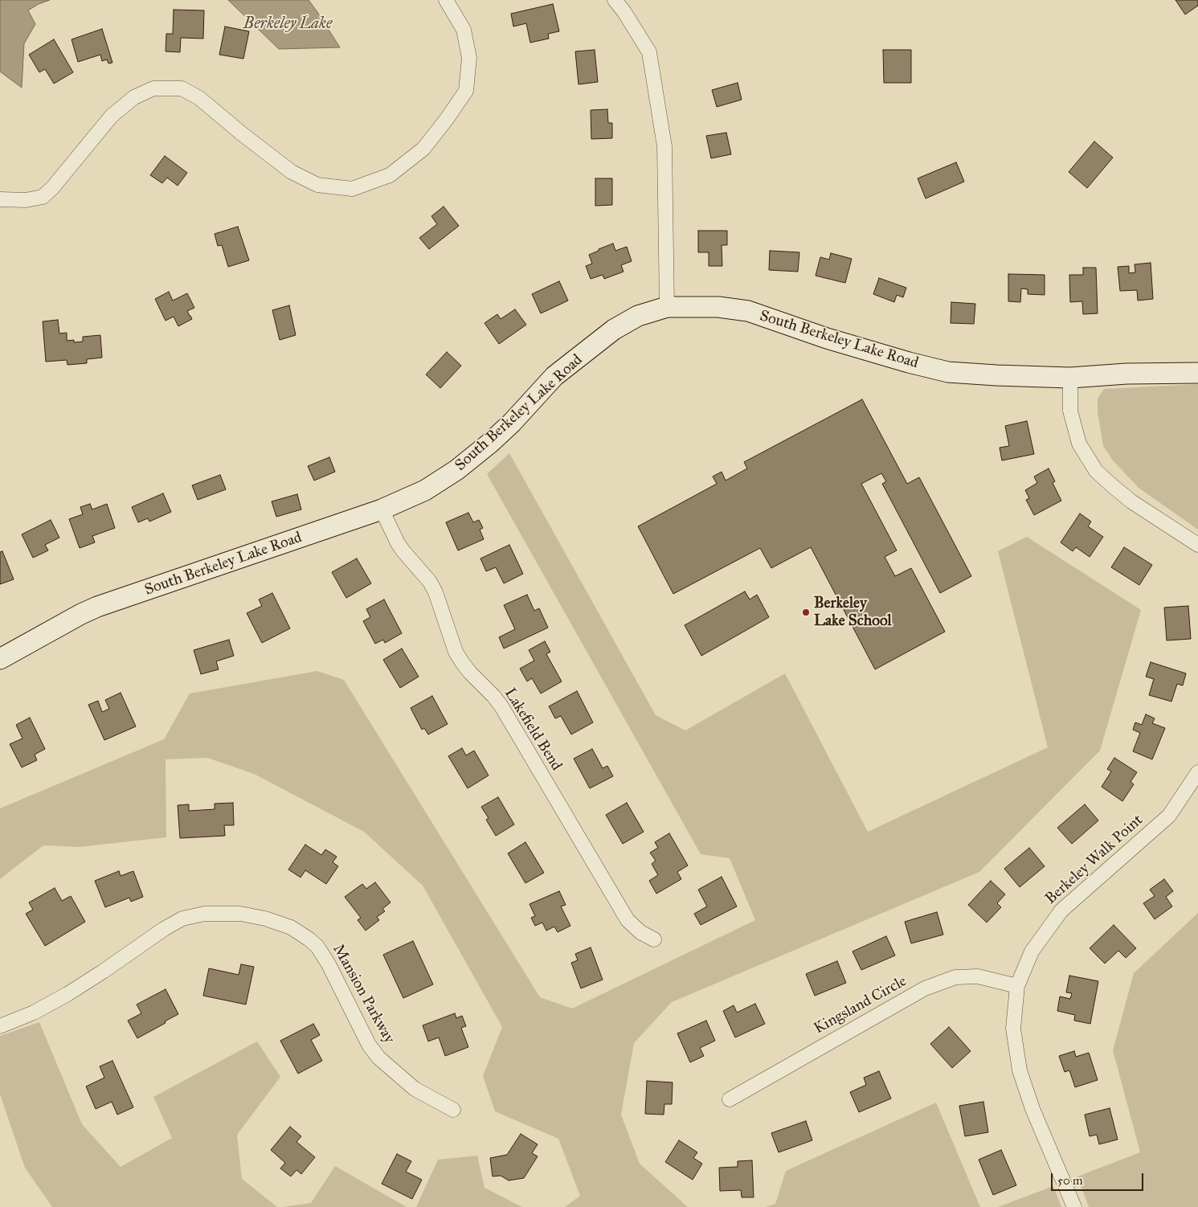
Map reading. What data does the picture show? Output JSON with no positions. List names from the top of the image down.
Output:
{
  "streets": {
    "street": [
      "South Berkeley Lake Road",
      "Lakefield Bend",
      "Berkeley Walk Point",
      "Mansion Parkway",
      "Kingsland Circle"
    ]
  },
  "crossings": [
    ["South Berkeley Lake Road", "Lakefield Bend"],
    ["Berkeley Walk Point", "Kingsland Circle"]
  ],
  "water": ["Berkeley Lake"],
  "places": ["Berkeley Lake School"],
  "scale_bar": "50 m"
}
